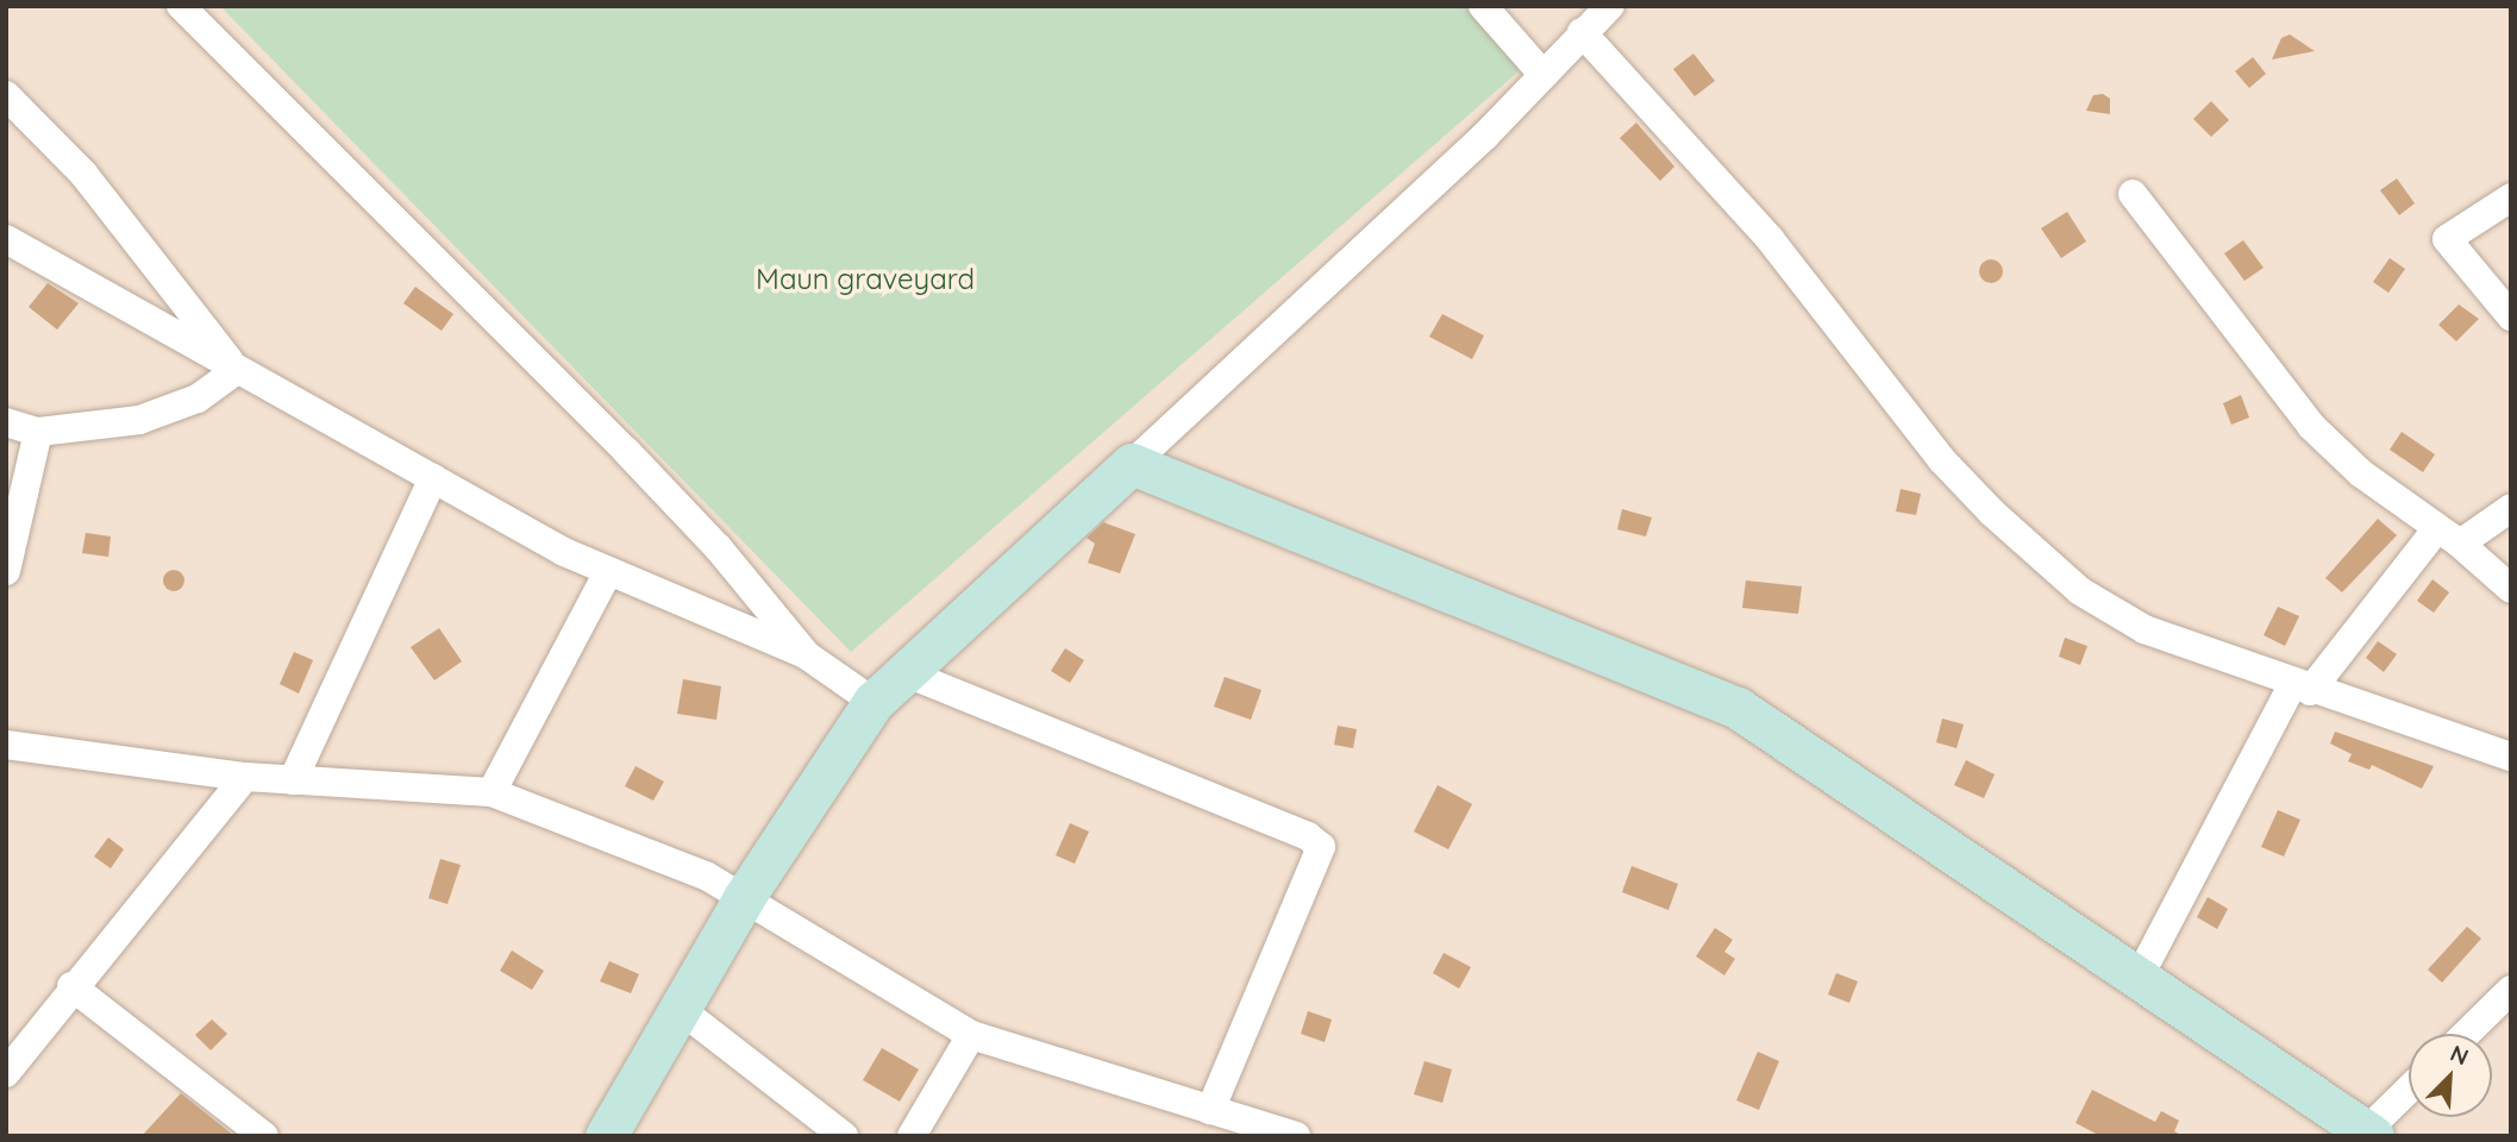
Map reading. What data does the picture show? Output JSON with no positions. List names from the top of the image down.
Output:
{
  "parks": ["Maun graveyard"],
  "north": "top right"
}
